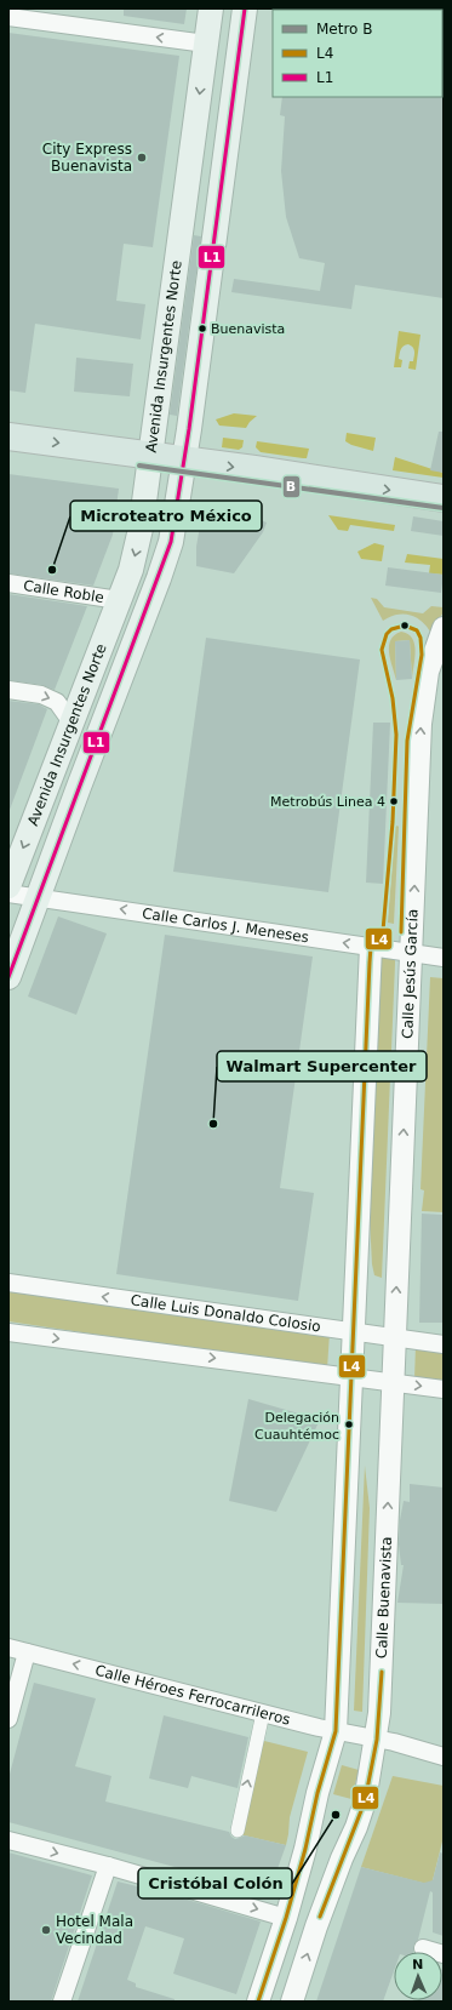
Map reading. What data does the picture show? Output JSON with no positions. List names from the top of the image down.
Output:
{
  "streets": {
    "main road": ["Avenida Insurgentes Norte"],
    "street": [
      "Calle Roble",
      "Calle Carlos J. Meneses",
      "Calle Jesús García",
      "Calle Luis Donaldo Colosio",
      "Calle Buenavista",
      "Calle Héroes Ferrocarrileros"
    ]
  },
  "crossings": [
    ["Avenida Insurgentes Norte", "Calle Roble"],
    ["Avenida Insurgentes Norte", "Calle Carlos J. Meneses"],
    ["Calle Carlos J. Meneses", "Calle Jesús García"],
    ["Calle Jesús García", "Calle Luis Donaldo Colosio"],
    ["Calle Jesús García", "Calle Buenavista"],
    ["Calle Buenavista", "Calle Héroes Ferrocarrileros"]
  ],
  "one_way": ["Calle Carlos J. Meneses", "Calle Héroes Ferrocarrileros"],
  "places": [
    "City Express Buenavista",
    "Buenavista",
    "Microteatro México",
    "Metrobús Linea 4",
    "Walmart Supercenter",
    "Delegación Cuauhtémoc",
    "Cristóbal Colón",
    "Hotel Mala Vecindad"
  ],
  "lines": ["transit line L1", "metro line B", "transit line L4"],
  "legend": ["Metro B", "L4", "L1"],
  "north": "top"
}
